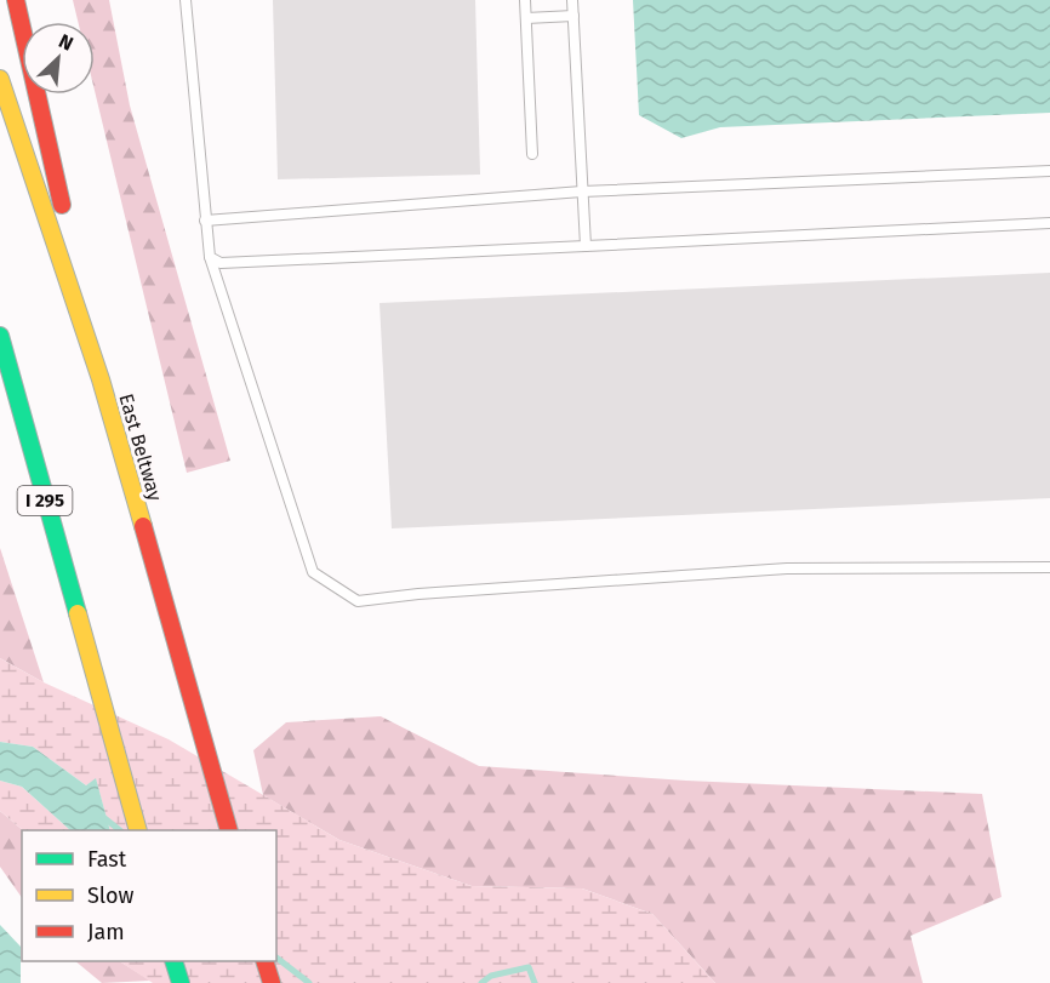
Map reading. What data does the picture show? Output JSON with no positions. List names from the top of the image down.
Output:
{
  "streets": {
    "highway": ["East Beltway", "I 295"]
  },
  "legend": ["Fast", "Slow", "Jam"],
  "north": "top right"
}
